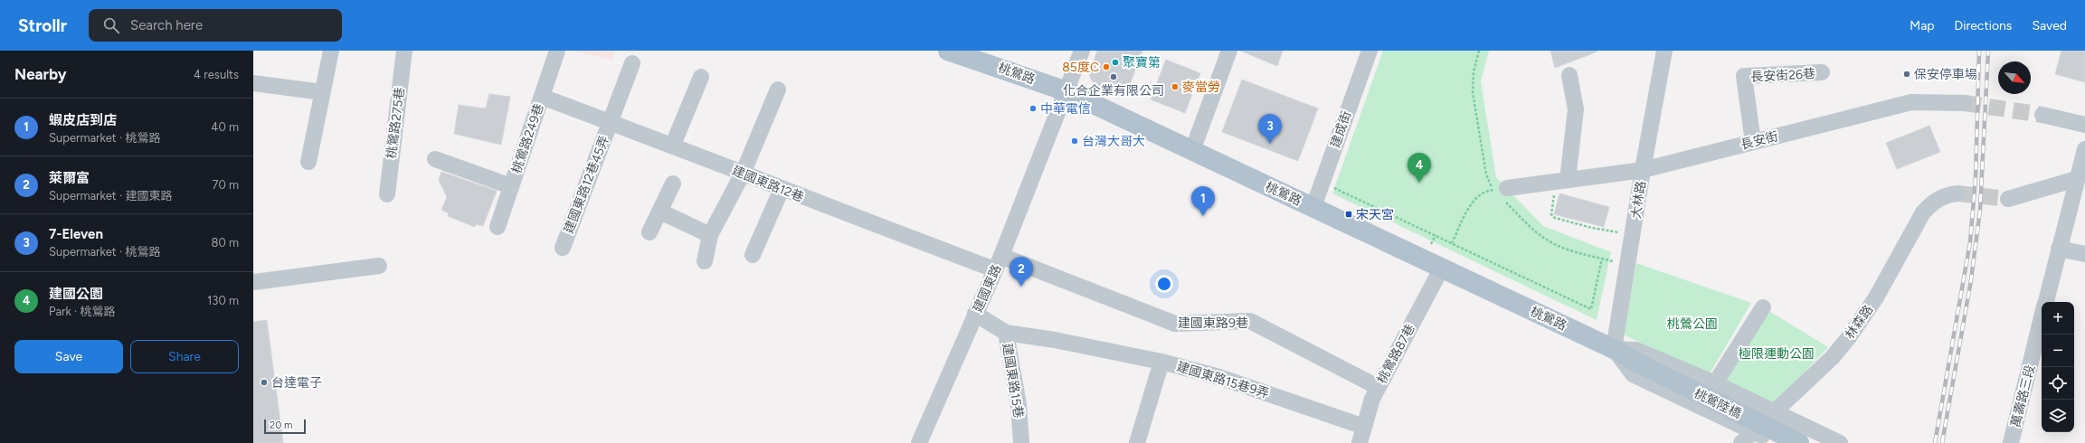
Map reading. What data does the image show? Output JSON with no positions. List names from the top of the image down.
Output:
{
  "streets": {
    "main road": ["桃鶯路", "桃鶯陸橋"],
    "street": [
      "長安街26巷",
      "桃鶯路275巷",
      "建成街",
      "桃鶯路249巷",
      "長安街",
      "建國東路12巷",
      "建國東路12巷45弄",
      "大林路",
      "建國東路",
      "林森路",
      "建國東路9巷",
      "桃鶯路87巷",
      "建國東路15巷9弄",
      "建國東路15巷",
      "萬壽路三段"
    ]
  },
  "crossings": [
    ["桃鶯路", "建成街"],
    ["桃鶯路", "大林路"],
    ["桃鶯路", "建國東路"],
    ["桃鶯路", "林森路"],
    ["桃鶯路", "桃鶯路87巷"],
    ["桃鶯路", "桃鶯陸橋"],
    ["長安街26巷", "長安街"],
    ["桃鶯路249巷", "建國東路12巷"],
    ["長安街", "大林路"],
    ["建國東路12巷", "建國東路12巷45弄"],
    ["建國東路12巷", "建國東路"],
    ["建國東路12巷", "建國東路9巷"],
    ["建國東路", "建國東路9巷"],
    ["建國東路", "建國東路15巷"],
    ["建國東路9巷", "桃鶯路87巷"],
    ["桃鶯路87巷", "建國東路15巷9弄"]
  ],
  "parks": ["桃鶯公園", "極限運動公園"],
  "places": {
    "other": [
      "聚寶第",
      "85度C",
      "保安停車場",
      "化合企業有限公司",
      "麥當勞",
      "中華電信",
      "台灣大哥大",
      "台達電子"
    ],
    "transit": ["宋天宮"]
  },
  "scale_bar": "20 m",
  "north": "bottom right",
  "page": {
    "header": "Strollr",
    "search": "Search here",
    "nav": ["Map", "Directions", "Saved"],
    "heading": ["Nearby", "4 results"],
    "list": [
      {
        "mark": "1",
        "name": "蝦皮店到店",
        "note": "Supermarket · 桃鶯路",
        "value": "40 m"
      },
      {
        "mark": "2",
        "name": "萊爾富",
        "note": "Supermarket · 建國東路",
        "value": "70 m"
      },
      {
        "mark": "3",
        "name": "7-Eleven",
        "note": "Supermarket · 桃鶯路",
        "value": "80 m"
      },
      {
        "mark": "4",
        "name": "建國公園",
        "note": "Park · 桃鶯路",
        "value": "130 m"
      }
    ],
    "pins": [
      "3",
      "4",
      "1",
      "2"
    ],
    "map_buttons": ["+", "−"],
    "buttons": ["Save", "Share"],
    "scale": "20 m"
  }
}
